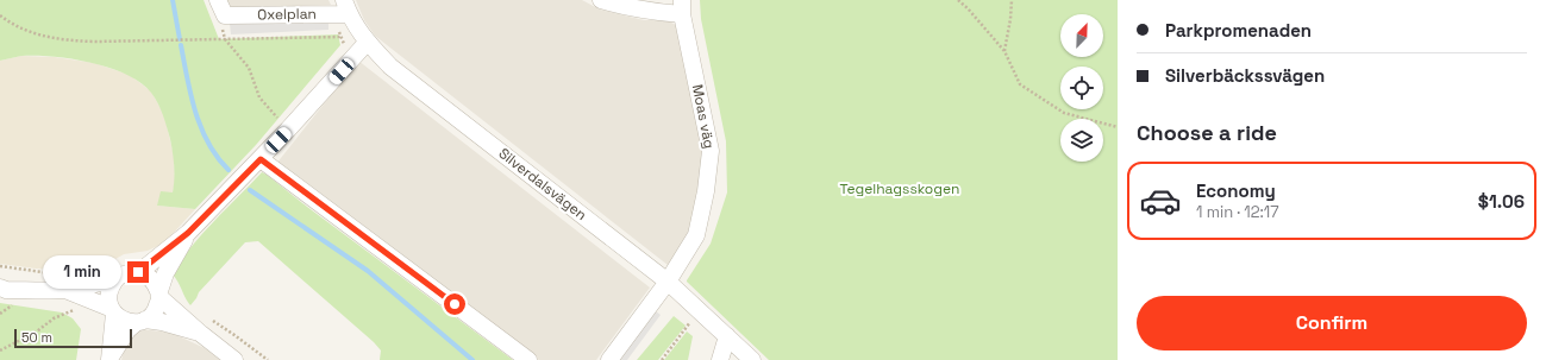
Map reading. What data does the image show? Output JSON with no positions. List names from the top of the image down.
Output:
{
  "streets": {
    "street": ["Oxelplan", "Moas väg", "Silverdalsvägen"]
  },
  "crossings": [
    ["Oxelplan", "Silverdalsvägen"],
    ["Moas väg", "Silverdalsvägen"]
  ],
  "parks": ["Tegelhagsskogen"],
  "scale_bar": "50 m",
  "north": "top right",
  "page": {
    "banner": ["Parkpromenaden", "Silverbäckssvägen"],
    "heading": "Choose a ride",
    "list": [
      {
        "name": "Economy",
        "note": "1 min · 12:17",
        "value": "$1.06"
      }
    ],
    "bubble": "1 min",
    "buttons": "Confirm",
    "scale": "50 m"
  }
}
